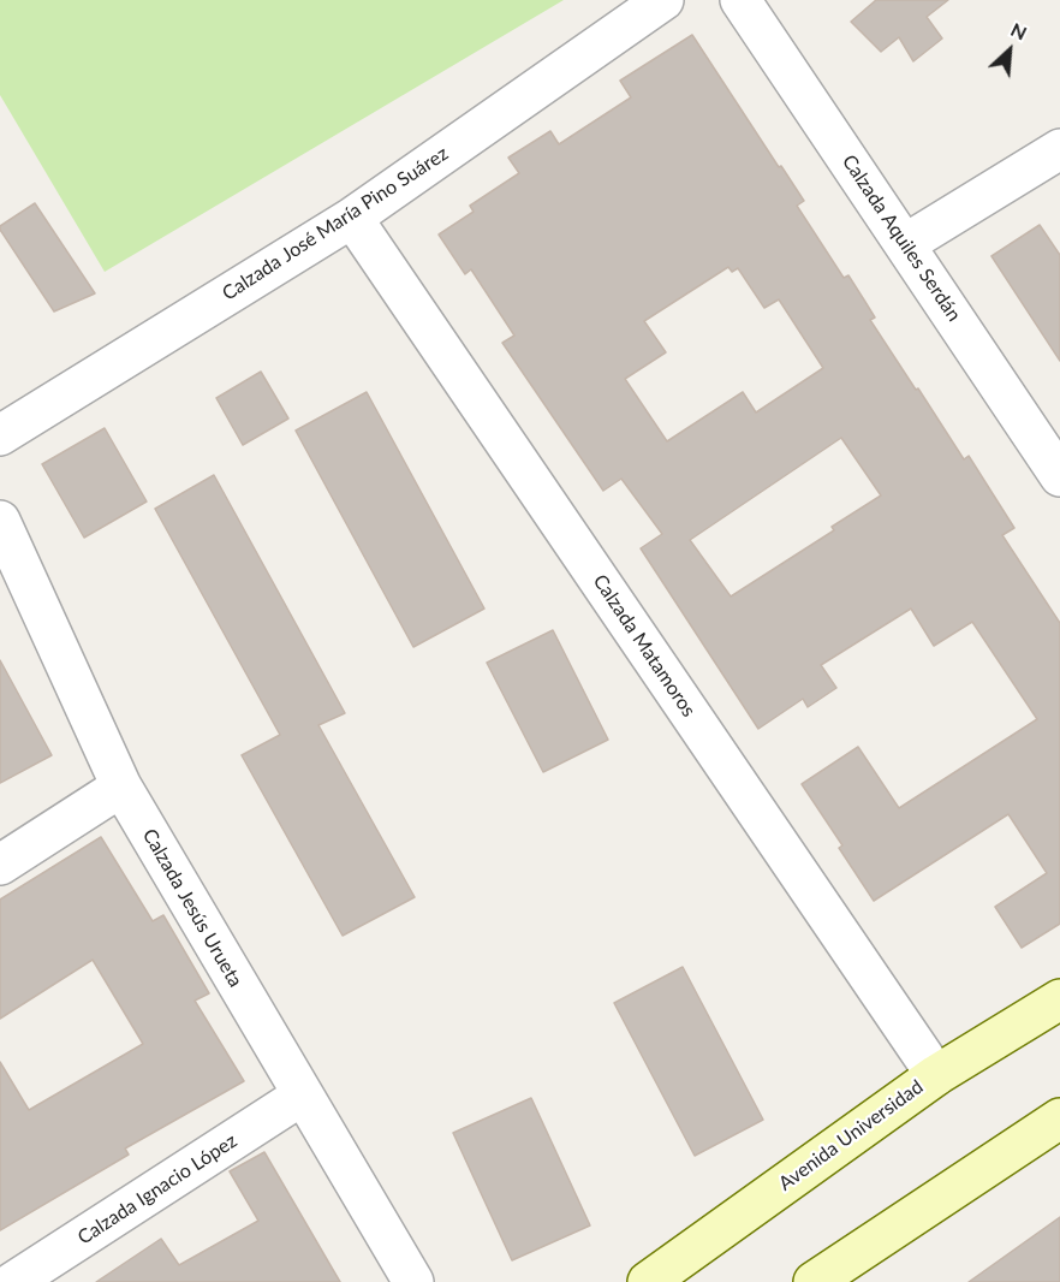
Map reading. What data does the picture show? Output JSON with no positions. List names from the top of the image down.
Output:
{
  "streets": {
    "main road": ["Avenida Universidad"],
    "street": [
      "Calzada José María Pino Suárez",
      "Calzada Aquiles Serdán",
      "Calzada Matamoros",
      "Calzada Jesús Urueta",
      "Calzada Ignacio López"
    ]
  },
  "crossings": [
    ["Calzada José María Pino Suárez", "Calzada Matamoros"],
    ["Calzada Matamoros", "Avenida Universidad"],
    ["Calzada Jesús Urueta", "Calzada Ignacio López"]
  ],
  "north": "top right"
}
